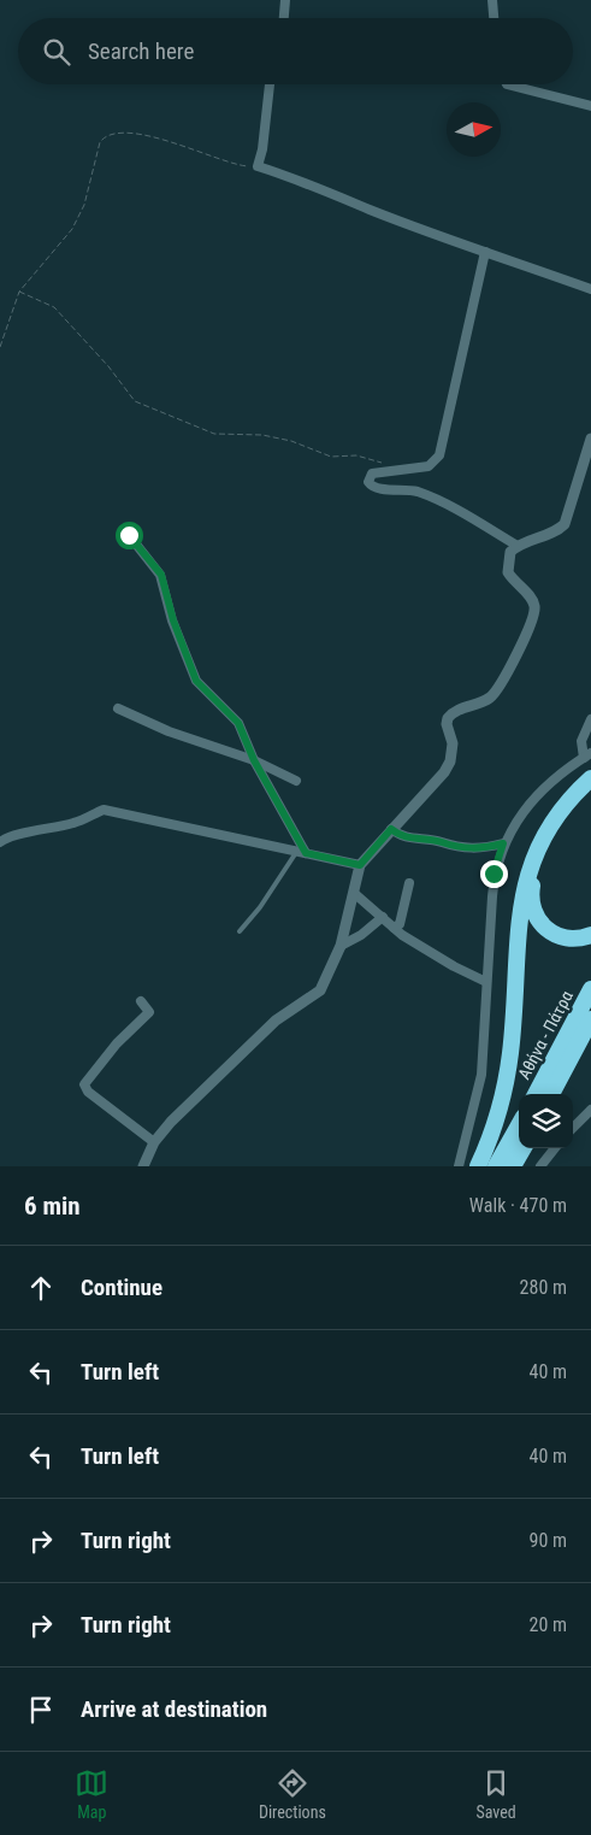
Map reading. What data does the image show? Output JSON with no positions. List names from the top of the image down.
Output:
{
  "streets": {
    "highway": ["Αθήνα - Πάτρα"]
  },
  "north": "right",
  "page": {
    "search": "Search here",
    "heading": ["6 min", "Walk · 470 m"],
    "list": [
      ["Continue", "280 m"],
      ["Turn left", "40 m"],
      ["Turn left", "40 m"],
      ["Turn right", "90 m"],
      ["Turn right", "20 m"],
      "Arrive at destination"
    ],
    "nav": ["Map", "Directions", "Saved"]
  }
}
